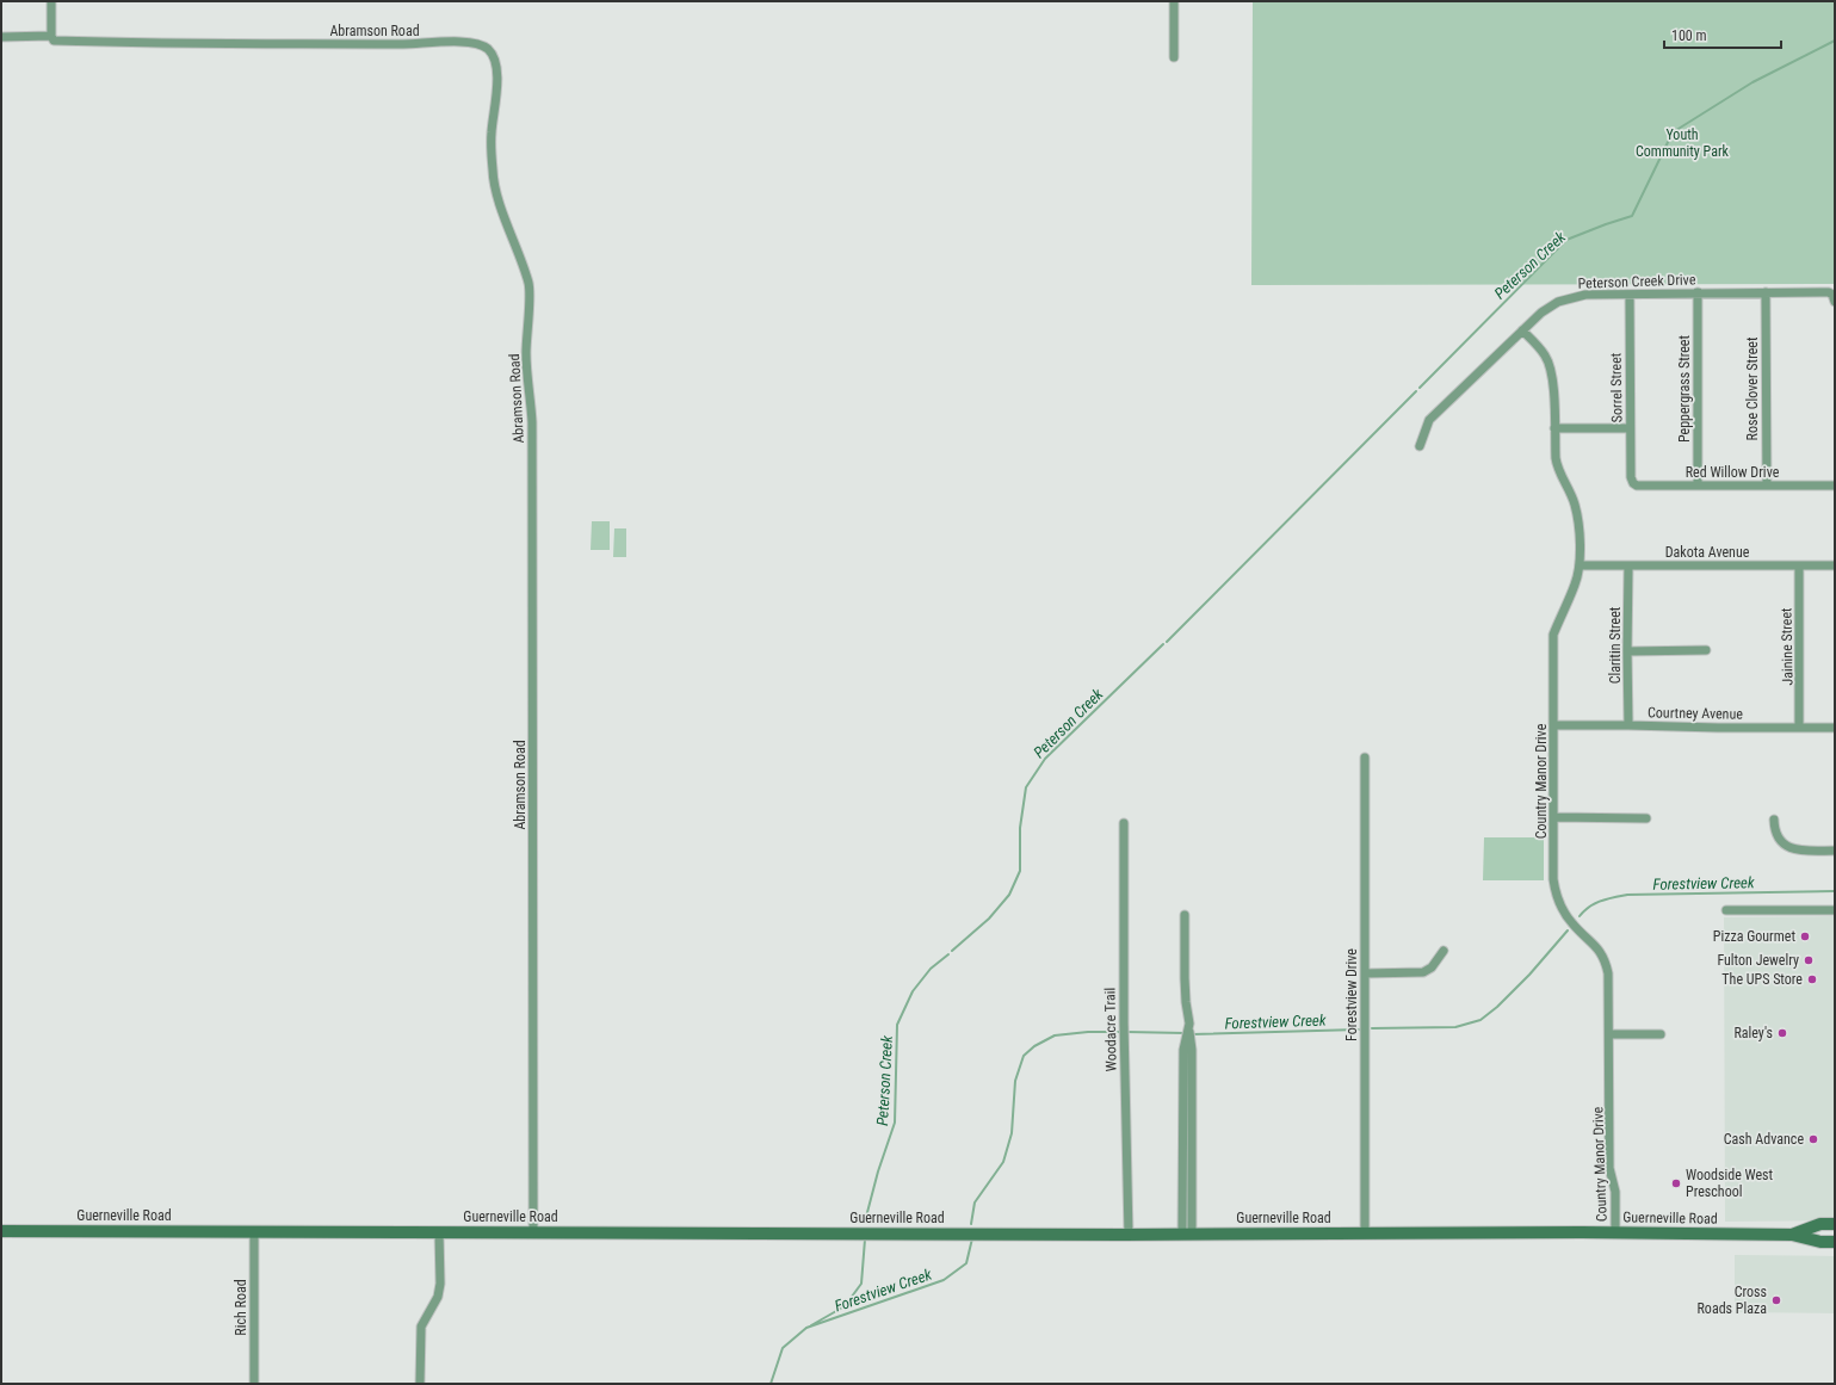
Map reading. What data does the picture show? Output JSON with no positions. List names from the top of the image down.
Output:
{
  "streets": {
    "main road": ["Guerneville Road"],
    "street": [
      "Abramson Road",
      "Peterson Creek Drive",
      "Sorrel Street",
      "Peppergrass Street",
      "Rose Clover Street",
      "Red Willow Drive",
      "Dakota Avenue",
      "Claritin Street",
      "Jainine Street",
      "Courtney Avenue",
      "Country Manor Drive",
      "Forestview Drive",
      "Woodacre Trail",
      "Rich Road"
    ]
  },
  "crossings": [
    ["Abramson Road", "Guerneville Road"],
    ["Peterson Creek Drive", "Sorrel Street"],
    ["Peterson Creek Drive", "Peppergrass Street"],
    ["Peterson Creek Drive", "Rose Clover Street"],
    ["Peterson Creek Drive", "Country Manor Drive"],
    ["Sorrel Street", "Red Willow Drive"],
    ["Peppergrass Street", "Red Willow Drive"],
    ["Rose Clover Street", "Red Willow Drive"],
    ["Dakota Avenue", "Claritin Street"],
    ["Dakota Avenue", "Jainine Street"],
    ["Dakota Avenue", "Country Manor Drive"],
    ["Claritin Street", "Courtney Avenue"],
    ["Jainine Street", "Courtney Avenue"],
    ["Courtney Avenue", "Country Manor Drive"],
    ["Country Manor Drive", "Guerneville Road"],
    ["Forestview Drive", "Guerneville Road"],
    ["Woodacre Trail", "Guerneville Road"],
    ["Guerneville Road", "Rich Road"]
  ],
  "water": ["Peterson Creek", "Forestview Creek"],
  "parks": ["Youth Community Park"],
  "places": [
    "Pizza Gourmet",
    "Fulton Jewelry",
    "The UPS Store",
    "Raley's",
    "Cash Advance",
    "Woodside West Preschool",
    "Cross Roads Plaza"
  ],
  "scale_bar": "100 m"
}
